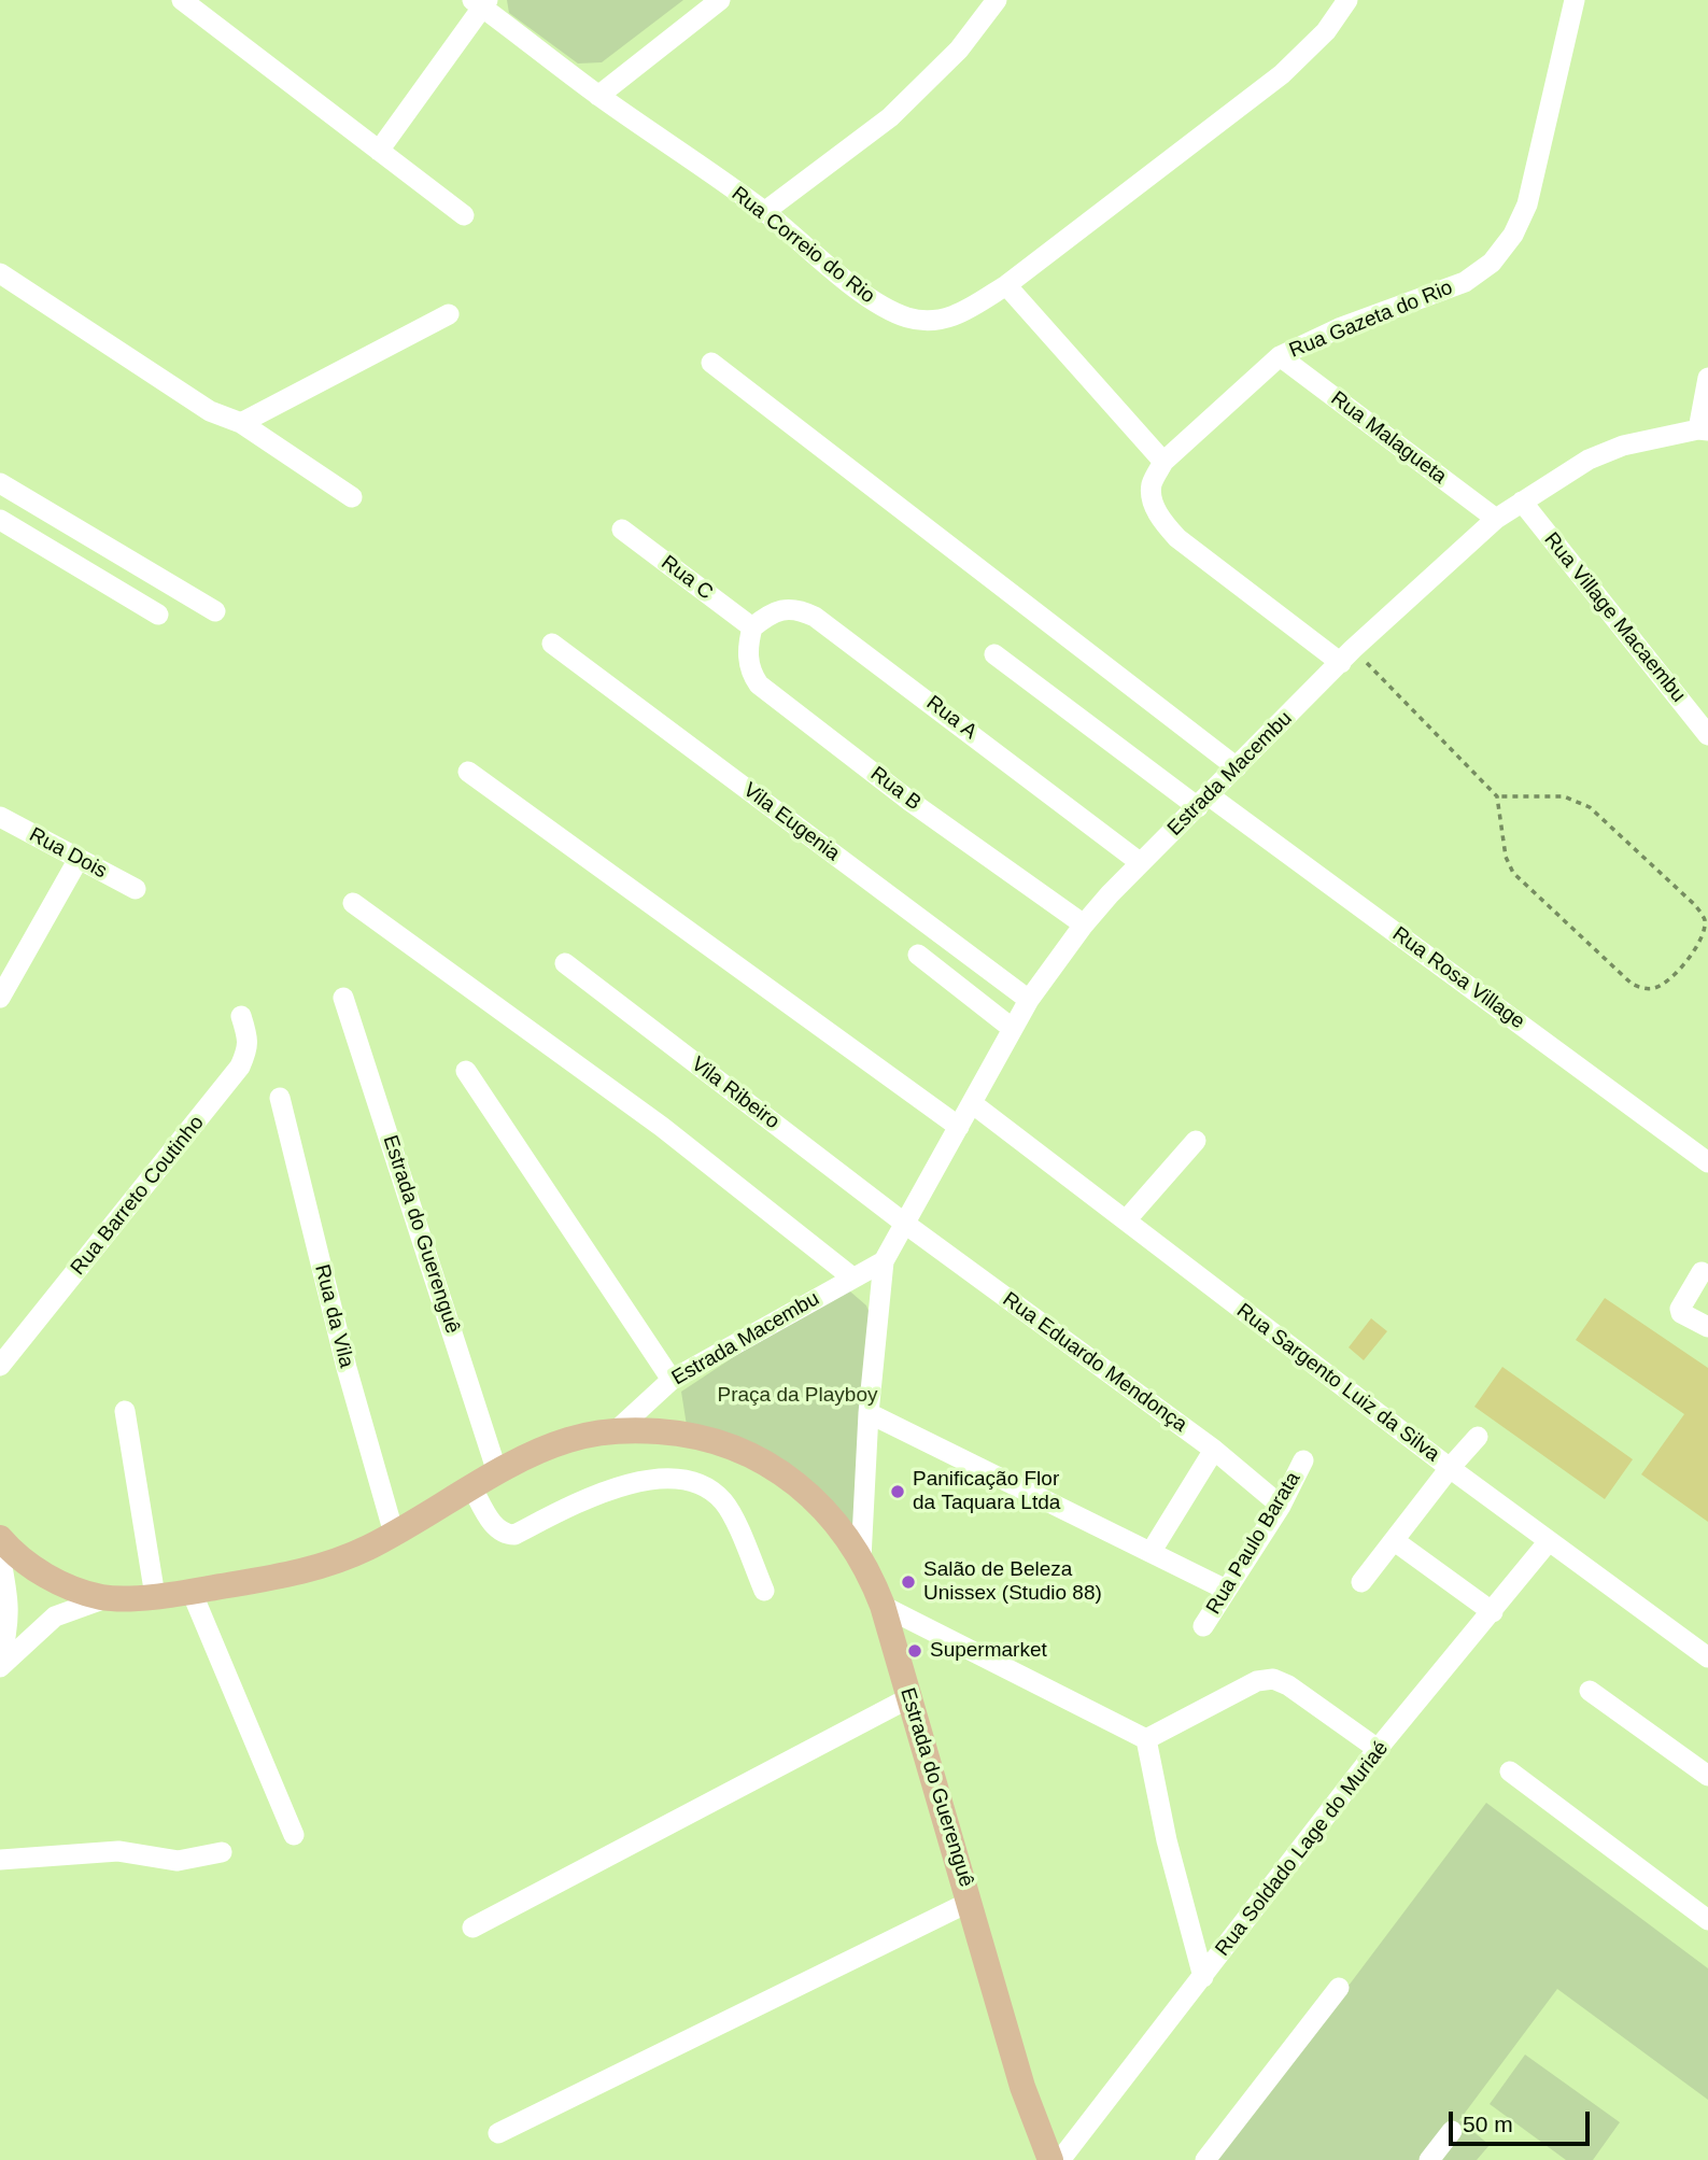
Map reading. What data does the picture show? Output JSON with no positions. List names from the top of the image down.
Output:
{
  "streets": {
    "main road": ["Estrada do Guerenguê"],
    "street": [
      "Rua Correio do Rio",
      "Rua Gazeta do Rio",
      "Rua Malagueta",
      "Rua C",
      "Rua Village Macaembu",
      "Rua A",
      "Estrada Macembu",
      "Rua B",
      "Vila Eugenia",
      "Rua Dois",
      "Rua Rosa Village",
      "Vila Ribeiro",
      "Rua Barreto Coutinho",
      "Rua da Vila",
      "Rua Eduardo Mendonça",
      "Rua Sargento Luiz da Silva",
      "Rua Paulo Barata",
      "Rua Soldado Lage do Muriaé"
    ]
  },
  "crossings": [
    ["Rua Gazeta do Rio", "Rua Malagueta"],
    ["Rua Malagueta", "Estrada Macembu"],
    ["Rua C", "Rua A"],
    ["Rua C", "Rua B"],
    ["Rua Village Macaembu", "Estrada Macembu"],
    ["Rua A", "Estrada Macembu"],
    ["Rua A", "Rua B"],
    ["Estrada Macembu", "Rua B"],
    ["Estrada Macembu", "Vila Eugenia"],
    ["Estrada Macembu", "Rua Rosa Village"],
    ["Estrada Macembu", "Vila Ribeiro"],
    ["Estrada Macembu", "Estrada do Guerenguê"],
    ["Estrada Macembu", "Rua Eduardo Mendonça"],
    ["Estrada Macembu", "Rua Sargento Luiz da Silva"],
    ["Vila Ribeiro", "Rua Eduardo Mendonça"],
    ["Estrada do Guerenguê", "Rua da Vila"],
    ["Rua Eduardo Mendonça", "Rua Paulo Barata"],
    ["Rua Sargento Luiz da Silva", "Rua Soldado Lage do Muriaé"]
  ],
  "parks": ["Praça da Playboy"],
  "places": ["Panificação Flor da Taquara Ltda", "Salão de Beleza Unissex (Studio 88)", "Supermarket"],
  "scale_bar": "50 m"
}
